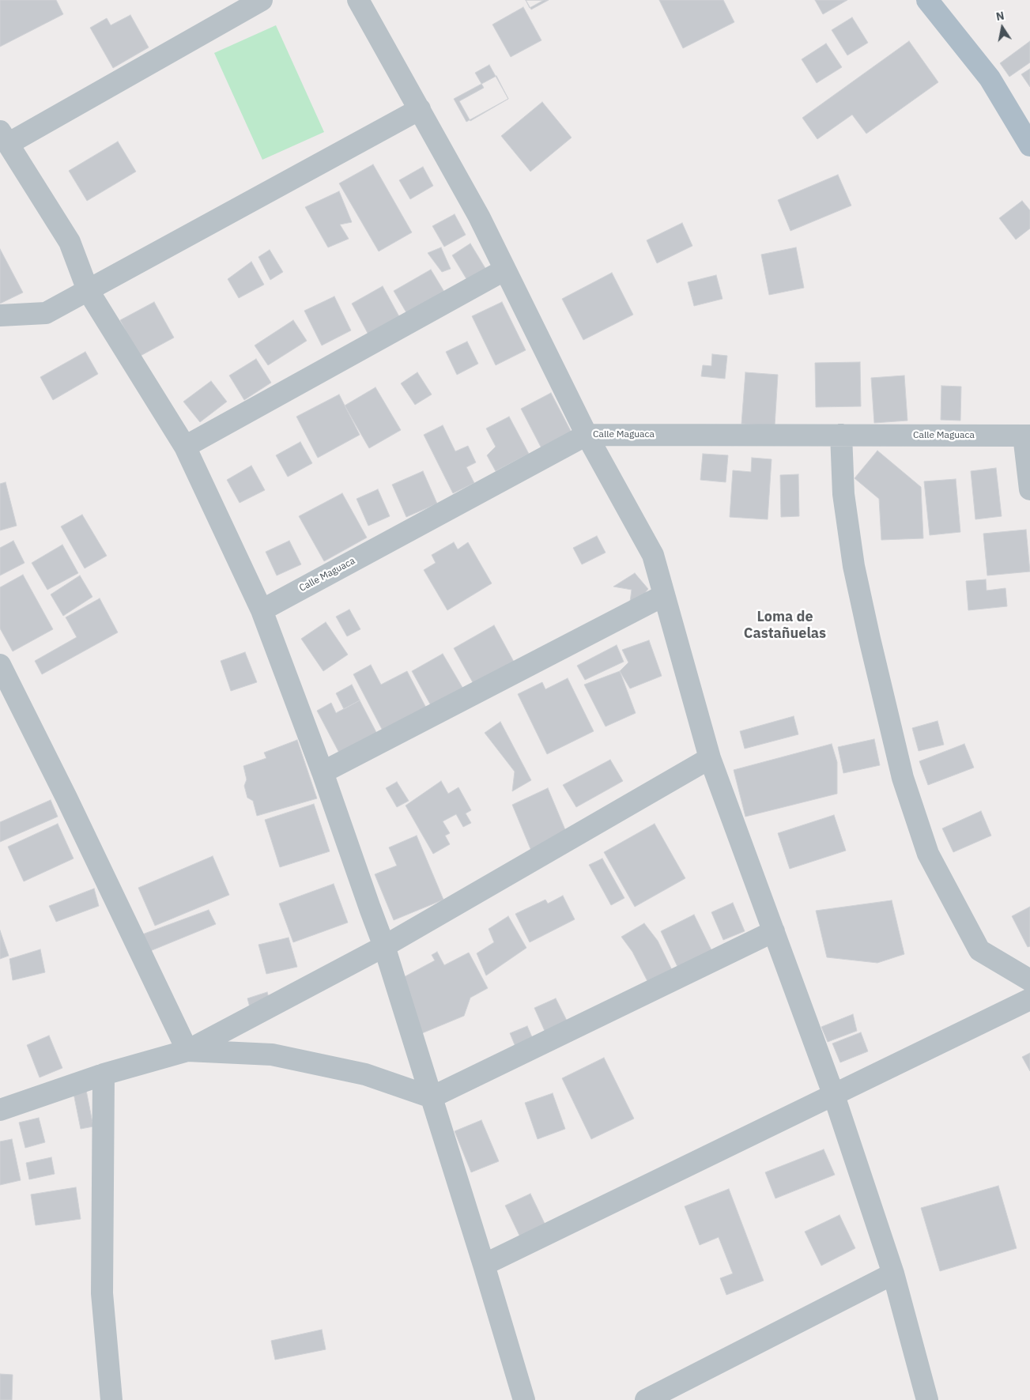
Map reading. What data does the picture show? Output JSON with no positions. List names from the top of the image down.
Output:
{
  "streets": {
    "street": ["Calle Maguaca"]
  },
  "districts": ["Loma de Castañuelas"],
  "north": "top"
}
